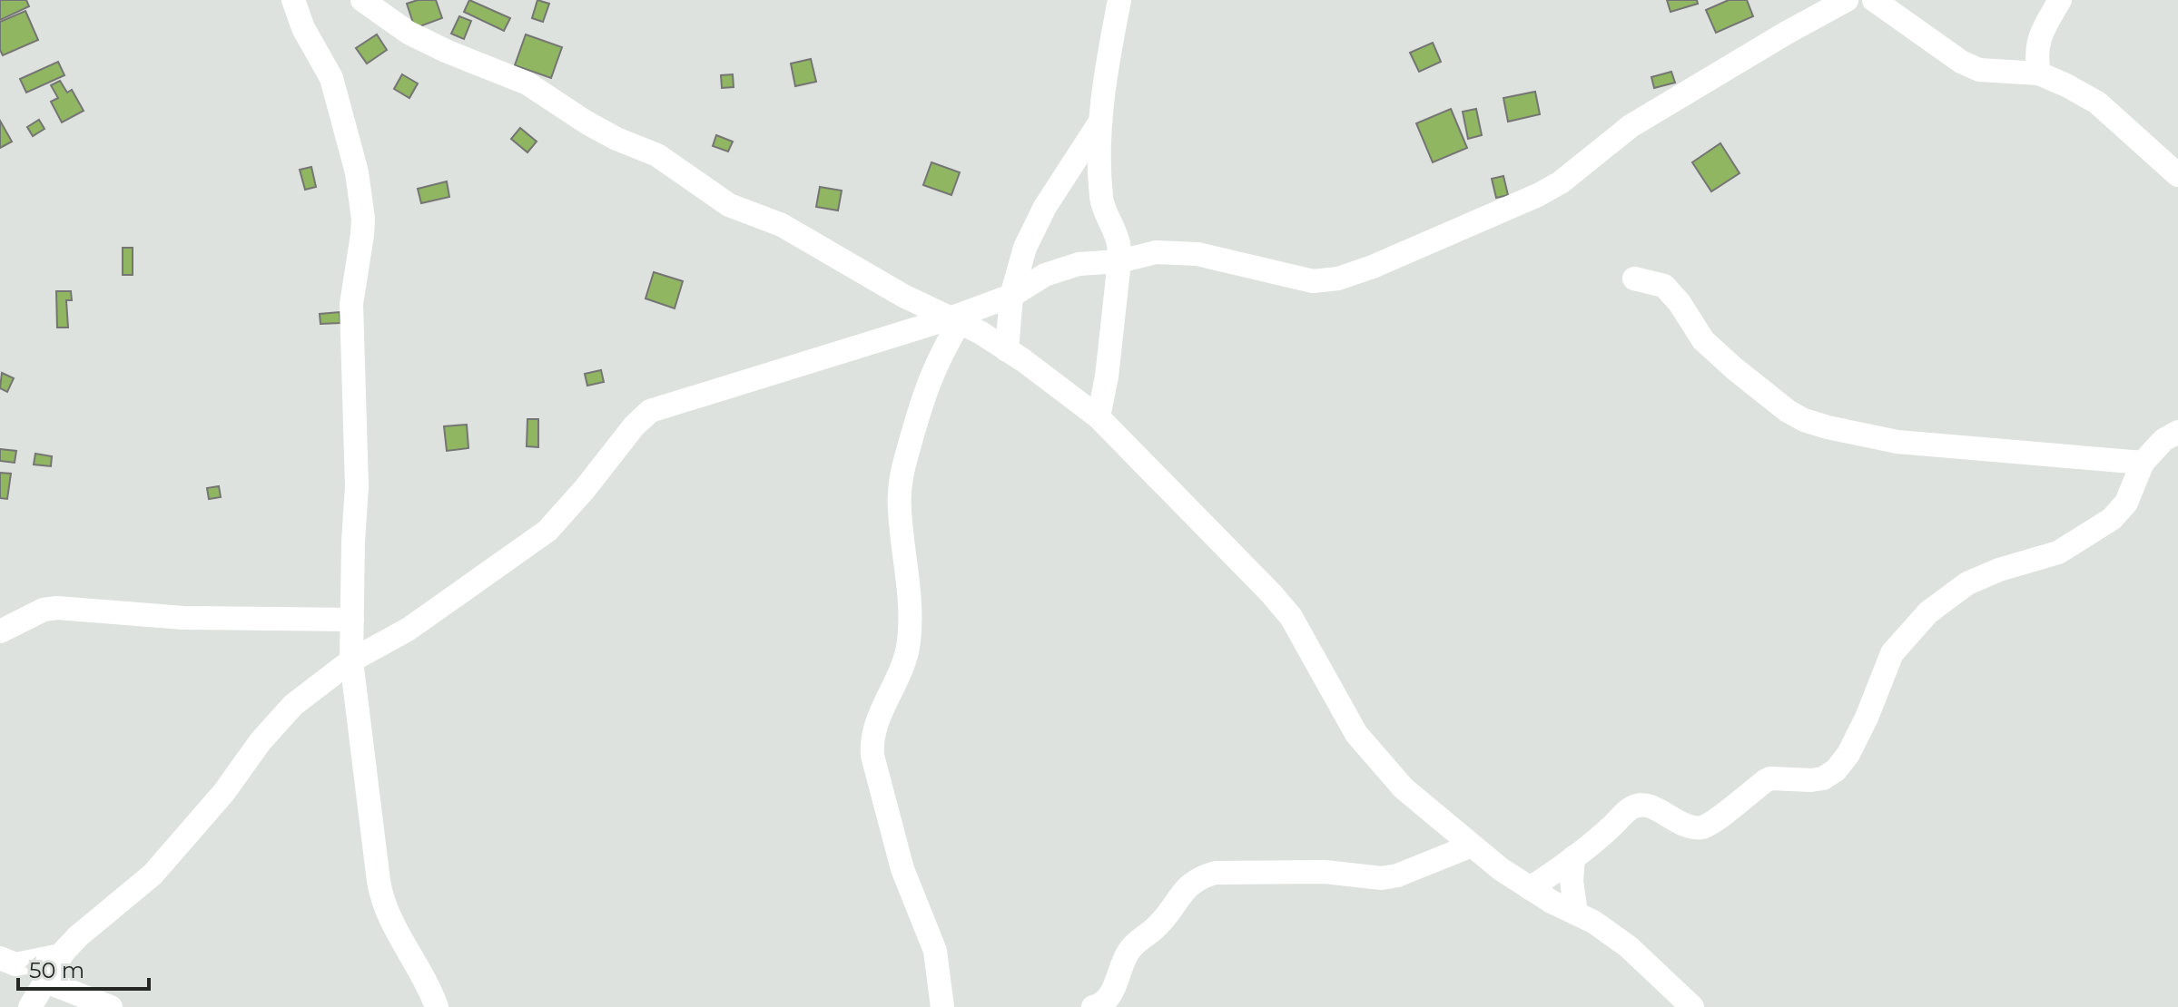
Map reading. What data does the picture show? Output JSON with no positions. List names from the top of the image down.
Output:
{
  "scale_bar": "50 m"
}
